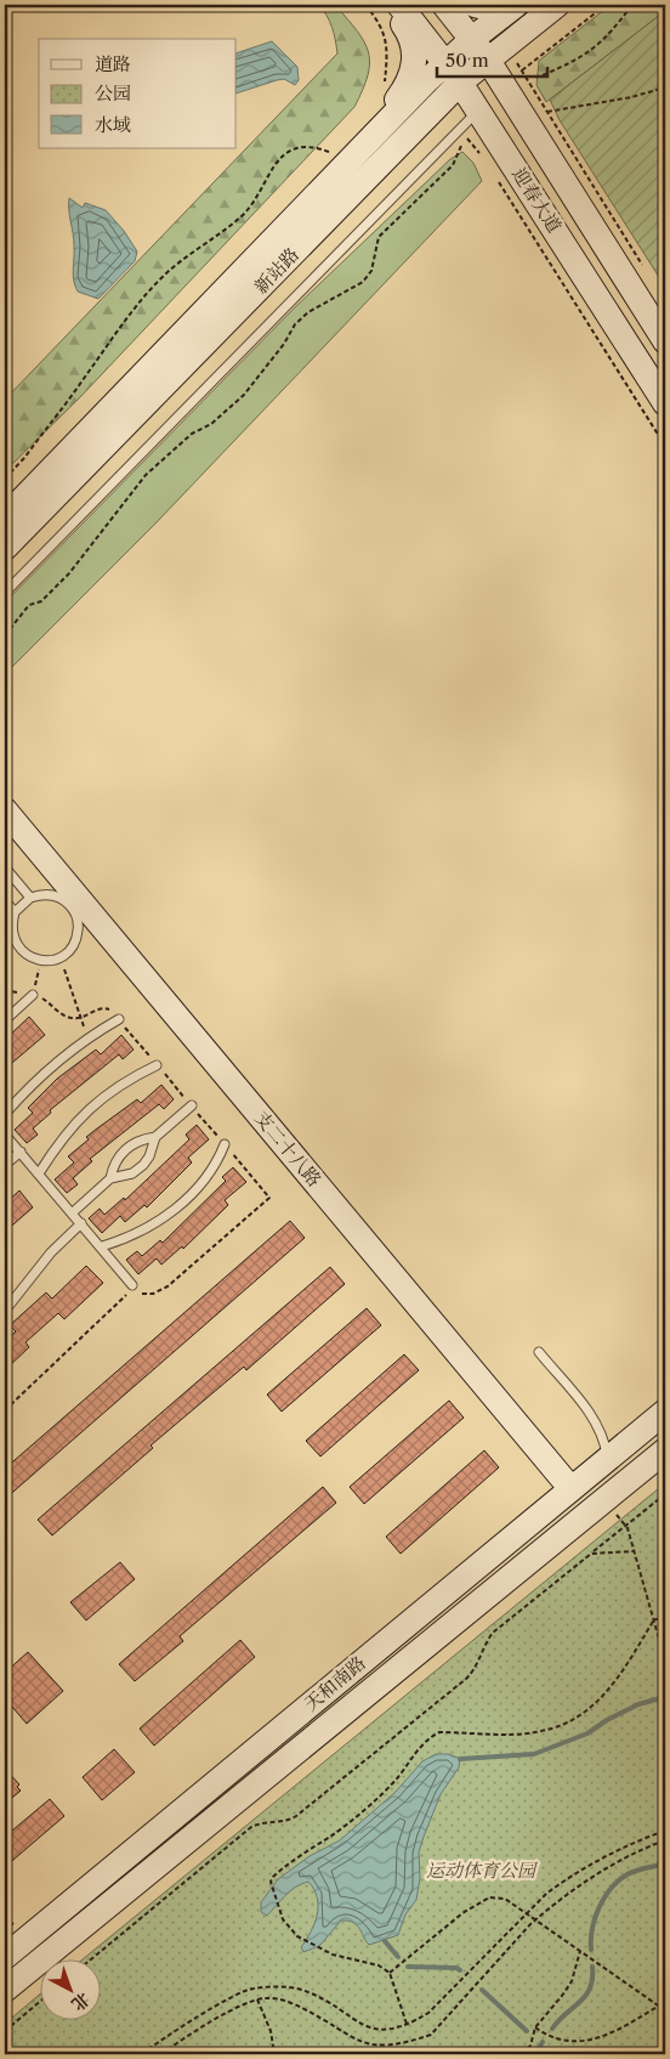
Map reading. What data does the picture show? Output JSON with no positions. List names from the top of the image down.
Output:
{
  "streets": {
    "street": [
      "迎春大道",
      "新站路",
      "支二十八路",
      "天和南路"
    ]
  },
  "crossings": [
    ["迎春大道", "新站路"],
    ["支二十八路", "天和南路"]
  ],
  "parks": ["运动体育公园"],
  "legend": ["道路", "公园", "水域"],
  "scale_bar": "50 m",
  "north": "bottom right"
}
